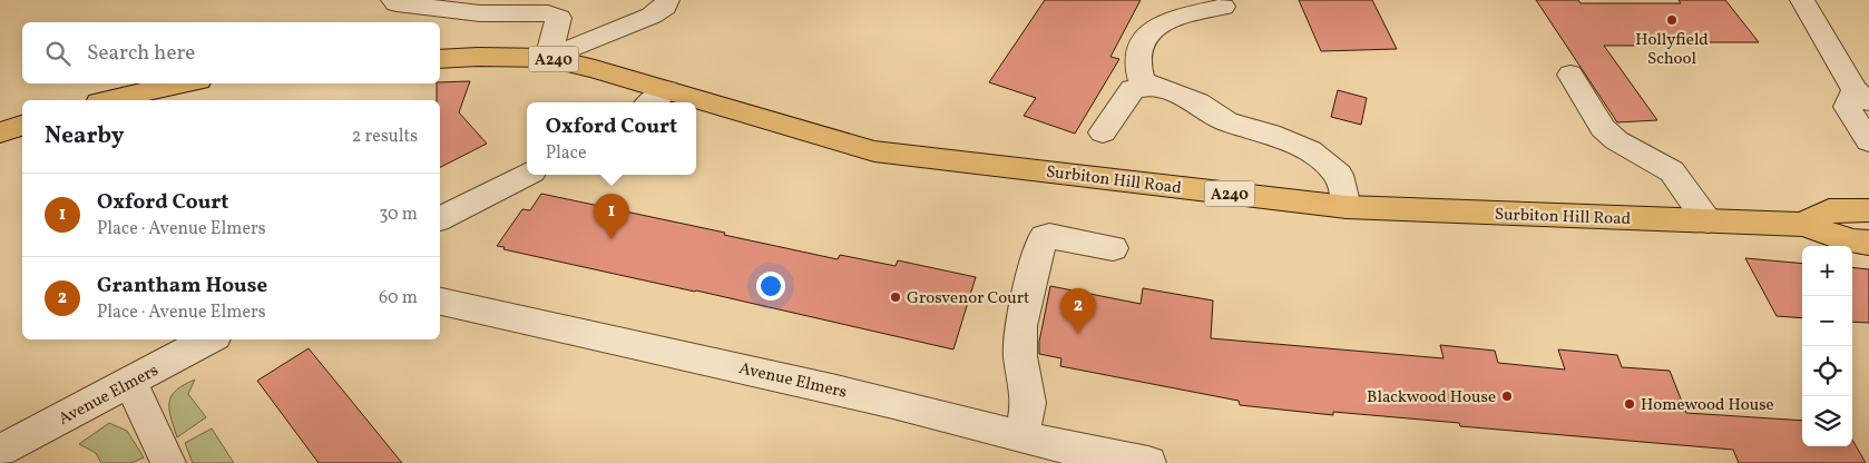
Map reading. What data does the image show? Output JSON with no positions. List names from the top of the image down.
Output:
{
  "streets": {
    "main road": ["A240", "Surbiton Hill Road"],
    "street": ["Avenue Elmers"]
  },
  "places": [
    "Hollyfield School",
    "Grosvenor Court",
    "Blackwood House",
    "Homewood House"
  ],
  "page": {
    "search": "Search here",
    "heading": ["Nearby", "2 results"],
    "popup": ["Oxford Court", "Place"],
    "list": [
      {
        "mark": "1",
        "name": "Oxford Court",
        "note": "Place · Avenue Elmers",
        "value": "30 m"
      },
      {
        "mark": "2",
        "name": "Grantham House",
        "note": "Place · Avenue Elmers",
        "value": "60 m"
      }
    ],
    "pins": ["1", "2"],
    "map_buttons": ["+", "−"]
  }
}
